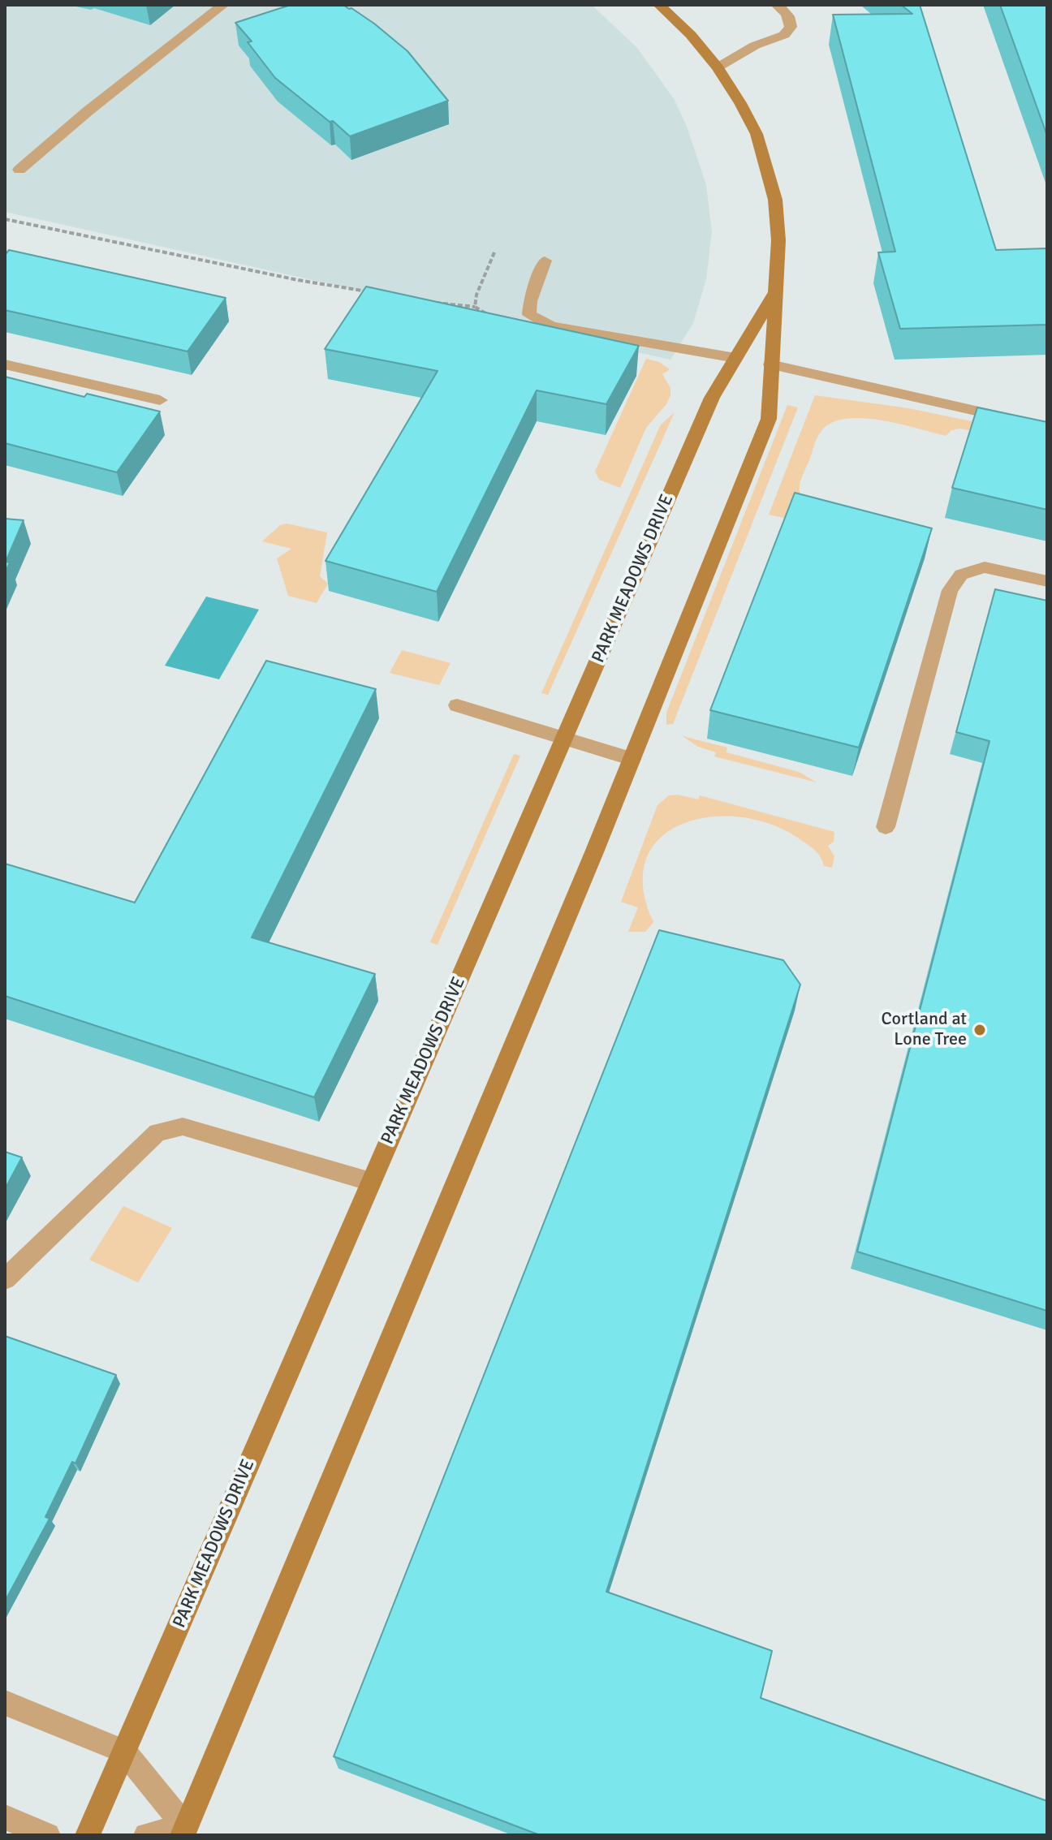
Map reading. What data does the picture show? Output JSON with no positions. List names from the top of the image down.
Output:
{
  "streets": {
    "main road": ["PARK MEADOWS DRIVE"]
  },
  "places": ["Cortland at Lone Tree"]
}
